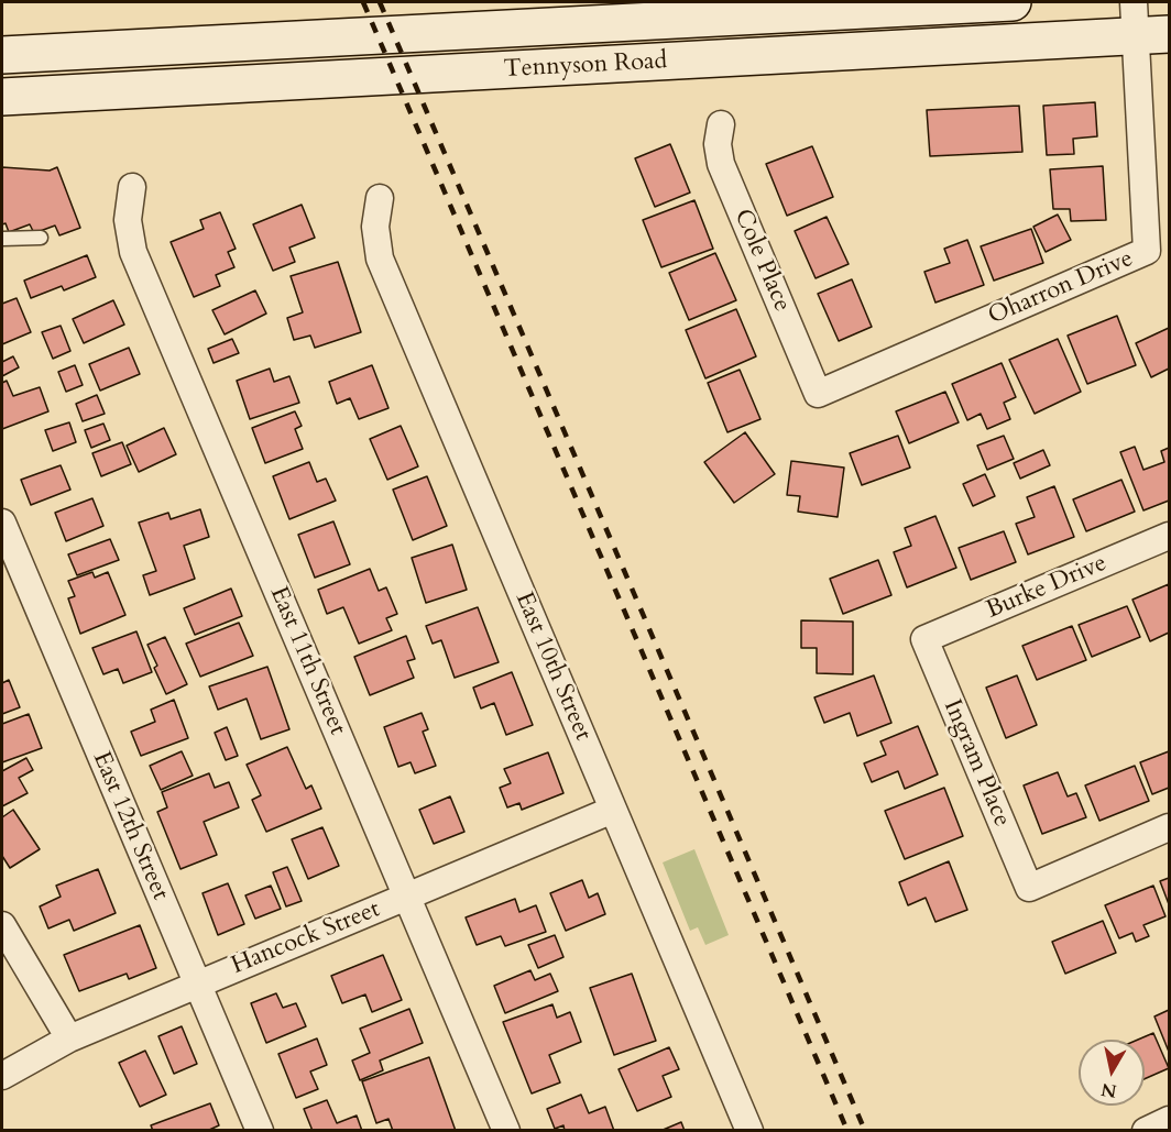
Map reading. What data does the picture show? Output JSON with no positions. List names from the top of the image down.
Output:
{
  "streets": {
    "main road": ["Tennyson Road"],
    "street": [
      "Cole Place",
      "Oharron Drive",
      "Burke Drive",
      "East 11th Street",
      "East 10th Street",
      "Ingram Place",
      "East 12th Street",
      "Hancock Street"
    ]
  },
  "crossings": [
    ["Tennyson Road", "Oharron Drive"],
    ["Cole Place", "Oharron Drive"],
    ["Burke Drive", "Ingram Place"],
    ["East 11th Street", "Hancock Street"],
    ["East 10th Street", "Hancock Street"],
    ["East 12th Street", "Hancock Street"]
  ],
  "north": "bottom"
}
